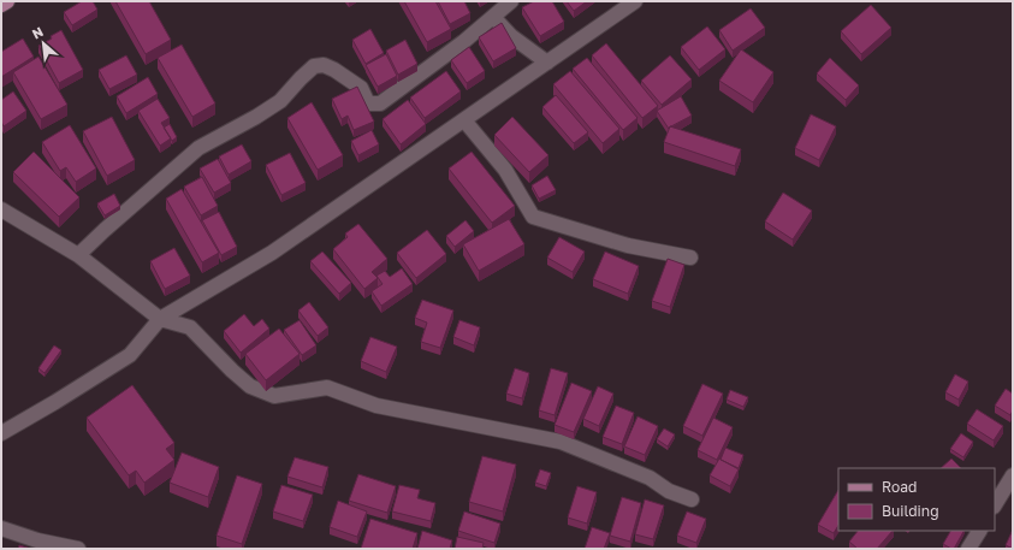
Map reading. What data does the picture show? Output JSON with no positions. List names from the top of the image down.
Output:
{
  "legend": ["Road", "Building"],
  "north": "top left"
}
